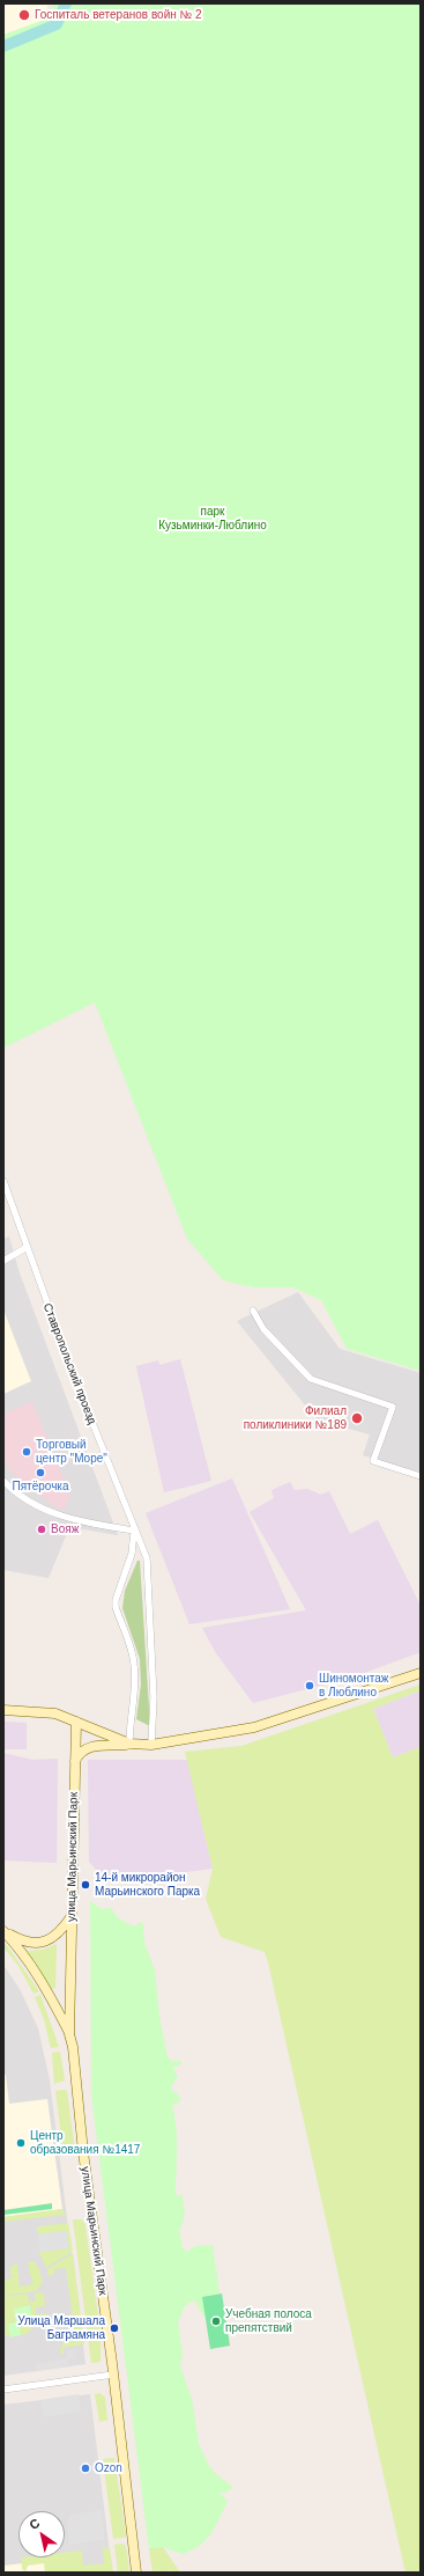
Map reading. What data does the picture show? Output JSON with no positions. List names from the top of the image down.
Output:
{
  "streets": {
    "street": ["Ставропольский проезд", "улица Марьинский Парк"]
  },
  "parks": ["парк Кузьминки-Люблино"],
  "places": [
    "Госпиталь ветеранов войн № 2",
    "Филиал поликлиники №189",
    "Торговый центр \"Море\"",
    "Пятёрочка",
    "Вояж",
    "Шиномонтаж в Люблино",
    "14-й микрорайон Марьинского Парка",
    "Центр образования №1417",
    "Учебная полоса препятствий",
    "Улица Маршала Баграмяна",
    "Ozon"
  ],
  "north": "top left"
}
